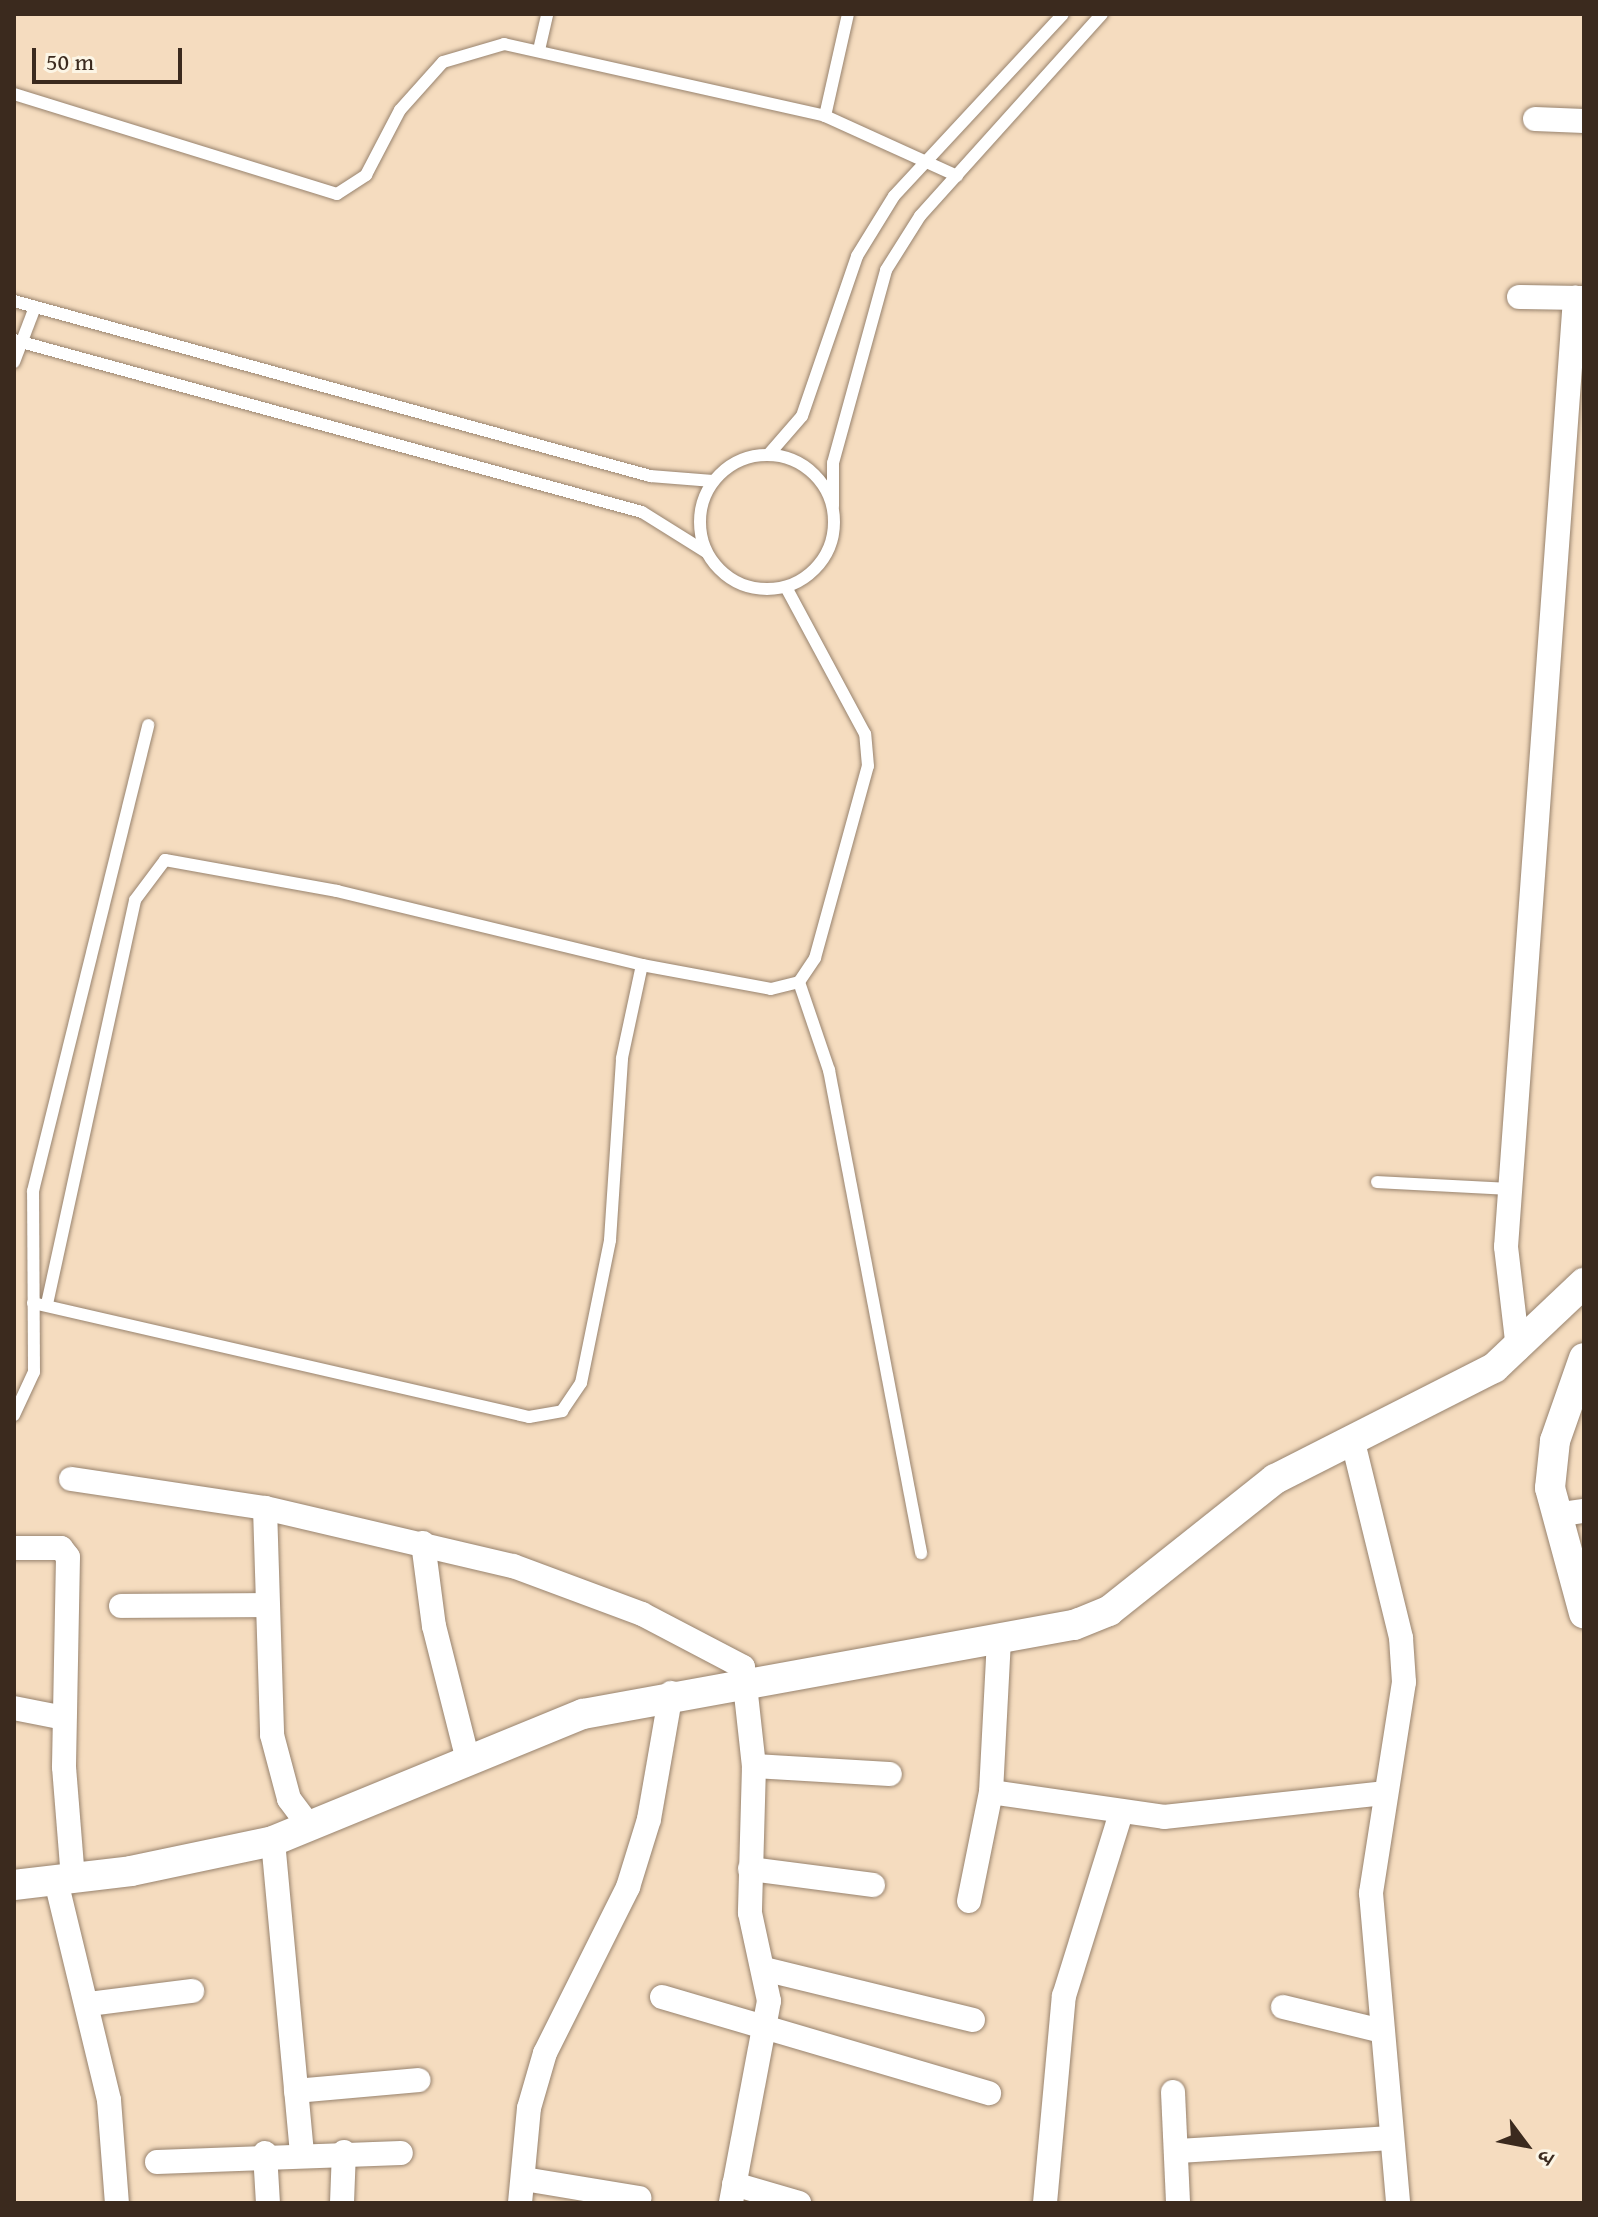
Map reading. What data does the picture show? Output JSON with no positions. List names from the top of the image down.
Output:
{
  "scale_bar": "50 m",
  "north": "bottom right"
}
